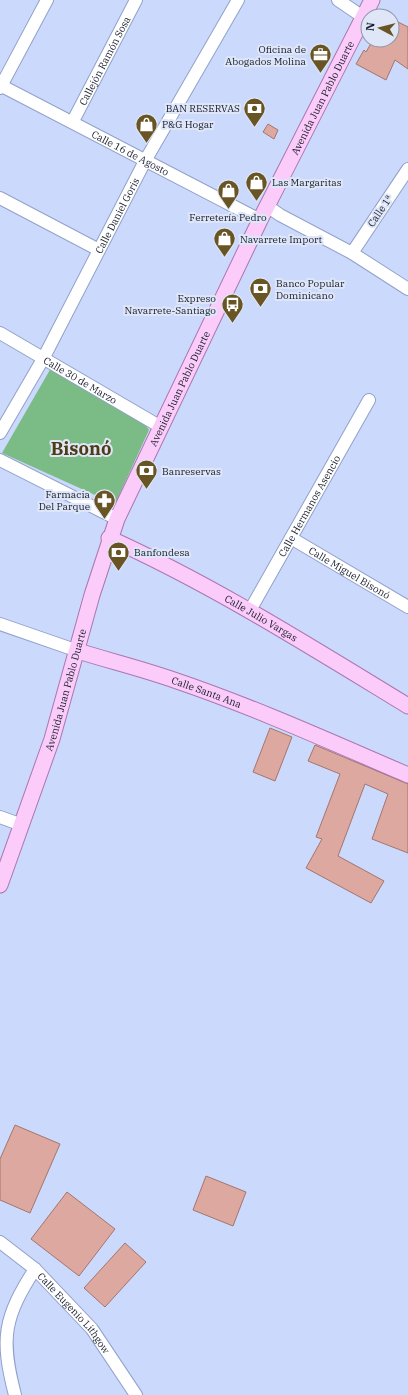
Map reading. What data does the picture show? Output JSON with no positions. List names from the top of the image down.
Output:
{
  "streets": {
    "main road": ["Avenida Juan Pablo Duarte", "Calle Julio Vargas", "Calle Santa Ana"],
    "street": [
      "Callejón Ramón Sosa",
      "Calle 16 de Agosto",
      "Calle 1ª",
      "Calle Daniel Goris",
      "Calle 30 de Marzo",
      "Calle Hermanos Asencio",
      "Calle Miguel Bisonó",
      "Calle Eugenio Lithgow"
    ]
  },
  "crossings": [
    ["Callejón Ramón Sosa", "Calle 16 de Agosto"],
    ["Avenida Juan Pablo Duarte", "Calle 16 de Agosto"],
    ["Avenida Juan Pablo Duarte", "Calle 30 de Marzo"],
    ["Avenida Juan Pablo Duarte", "Calle Julio Vargas"],
    ["Avenida Juan Pablo Duarte", "Calle Santa Ana"],
    ["Calle 16 de Agosto", "Calle Daniel Goris"],
    ["Calle Daniel Goris", "Calle 30 de Marzo"],
    ["Calle Hermanos Asencio", "Calle Miguel Bisonó"],
    ["Calle Hermanos Asencio", "Calle Julio Vargas"]
  ],
  "districts": ["Bisonó"],
  "places": {
    "office": ["Oficina de Abogados Molina"],
    "bank": [
      "BAN RESERVAS",
      "Banco Popular Dominicano",
      "Banreservas",
      "Banfondesa"
    ],
    "shop": [
      "P&G Hogar",
      "Las Margaritas",
      "Ferretería Pedro",
      "Navarrete Import"
    ],
    "bus stop": ["Expreso Navarrete-Santiago"],
    "pharmacy": ["Farmacia Del Parque"]
  },
  "north": "left"
}
